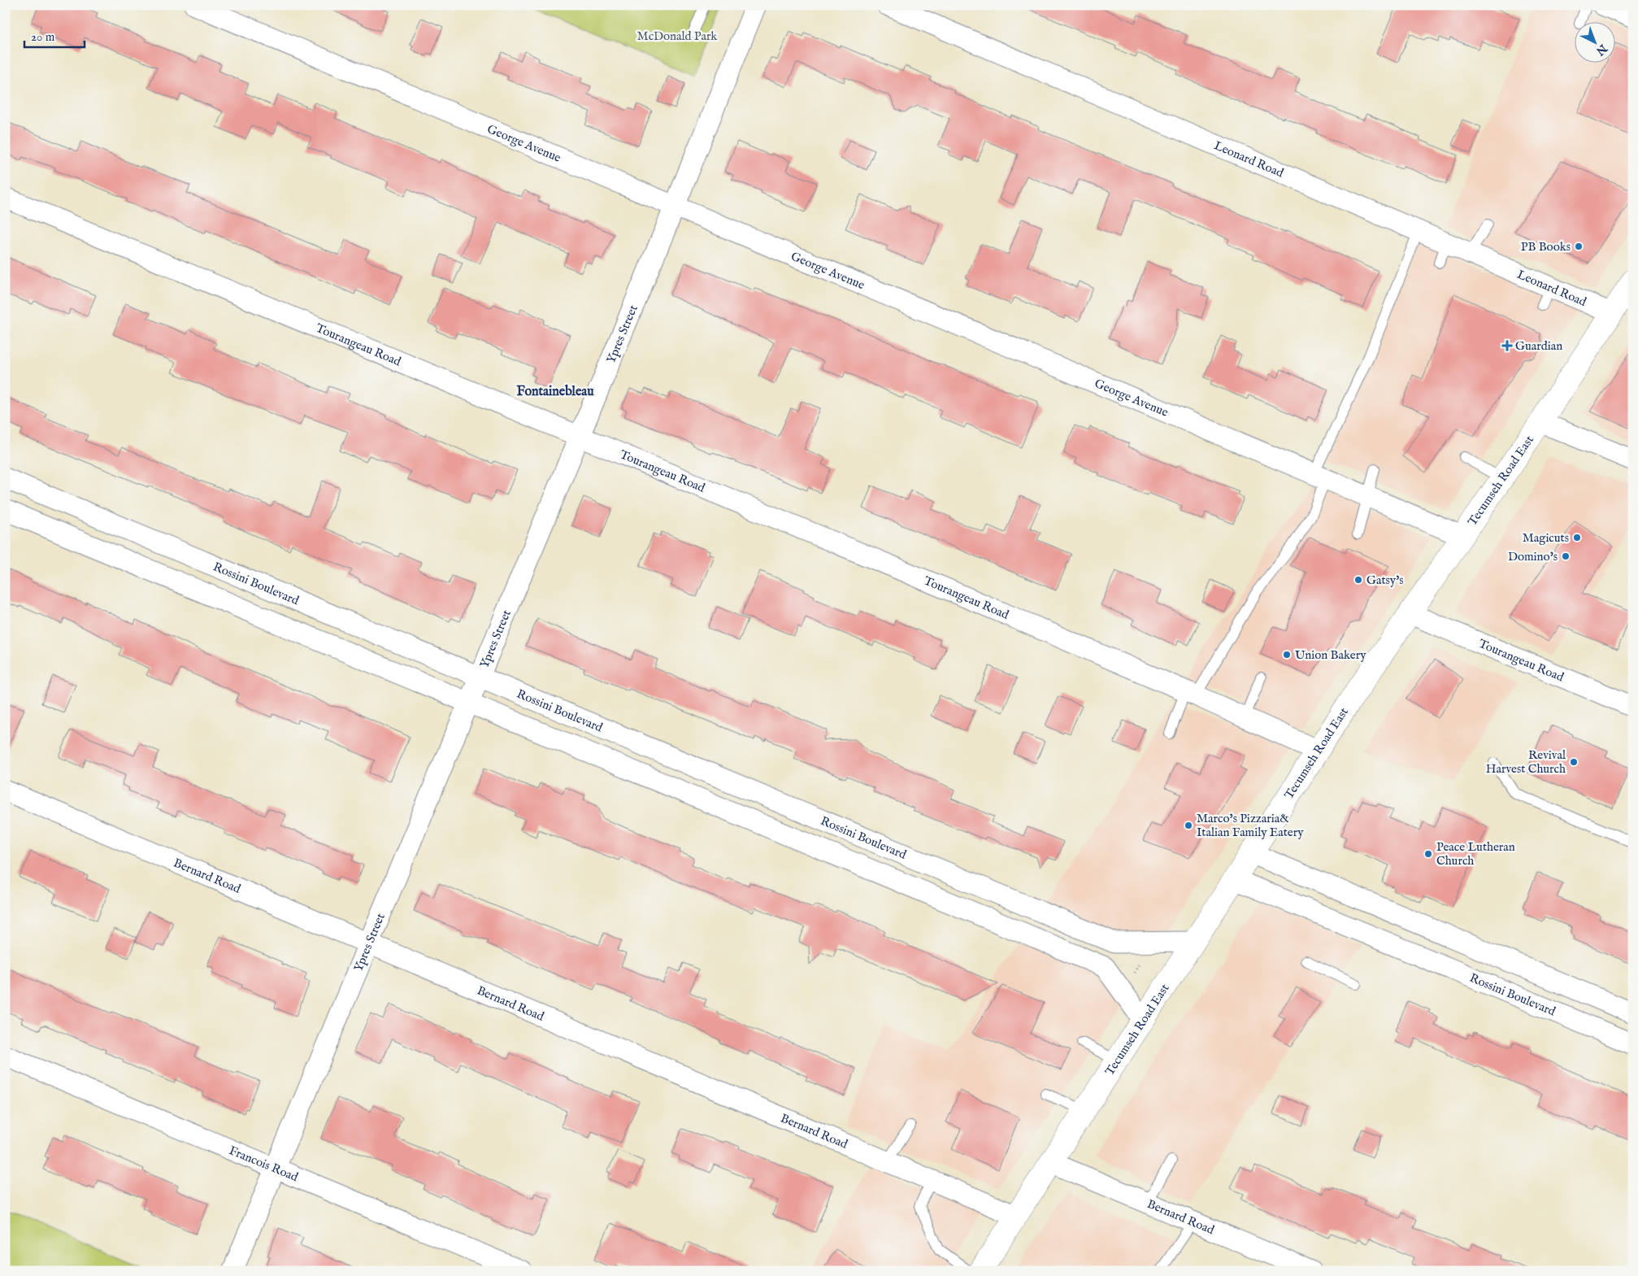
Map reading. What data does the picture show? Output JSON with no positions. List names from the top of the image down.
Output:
{
  "streets": {
    "main road": ["Tecumseh Road East"],
    "street": [
      "George Avenue",
      "Leonard Road",
      "Ypres Street",
      "Tourangeau Road",
      "Rossini Boulevard",
      "Bernard Road",
      "Francois Road"
    ]
  },
  "crossings": [
    ["George Avenue", "Ypres Street"],
    ["George Avenue", "Tecumseh Road East"],
    ["Leonard Road", "Tecumseh Road East"],
    ["Ypres Street", "Tourangeau Road"],
    ["Ypres Street", "Rossini Boulevard"],
    ["Ypres Street", "Bernard Road"],
    ["Ypres Street", "Francois Road"],
    ["Tourangeau Road", "Tecumseh Road East"],
    ["Tecumseh Road East", "Rossini Boulevard"],
    ["Tecumseh Road East", "Bernard Road"]
  ],
  "districts": ["Fontainebleau"],
  "parks": ["McDonald Park"],
  "places": {
    "other": [
      "PB Books",
      "Magicuts",
      "Domino's",
      "Gatsy's",
      "Union Bakery",
      "Revival Harvest Church",
      "Marco's Pizzaria& Italian Family Eatery",
      "Peace Lutheran Church"
    ],
    "health": ["Guardian"]
  },
  "scale_bar": "20 m",
  "north": "bottom right"
}
